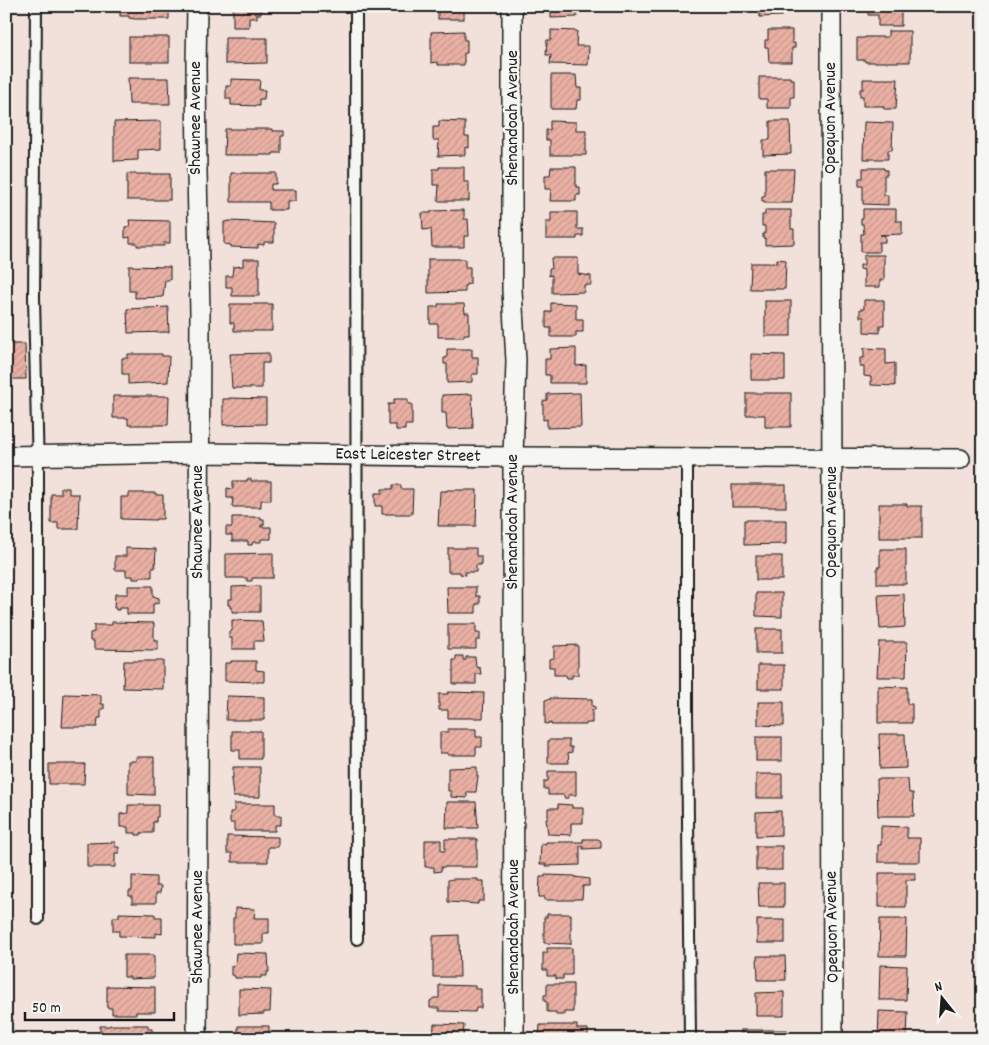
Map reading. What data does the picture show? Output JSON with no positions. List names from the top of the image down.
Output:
{
  "streets": {
    "street": [
      "Shawnee Avenue",
      "Shenandoah Avenue",
      "Opequon Avenue",
      "East Leicester Street"
    ]
  },
  "crossings": [
    ["Shawnee Avenue", "East Leicester Street"],
    ["Shenandoah Avenue", "East Leicester Street"],
    ["Opequon Avenue", "East Leicester Street"]
  ],
  "scale_bar": "50 m",
  "north": "top"
}
